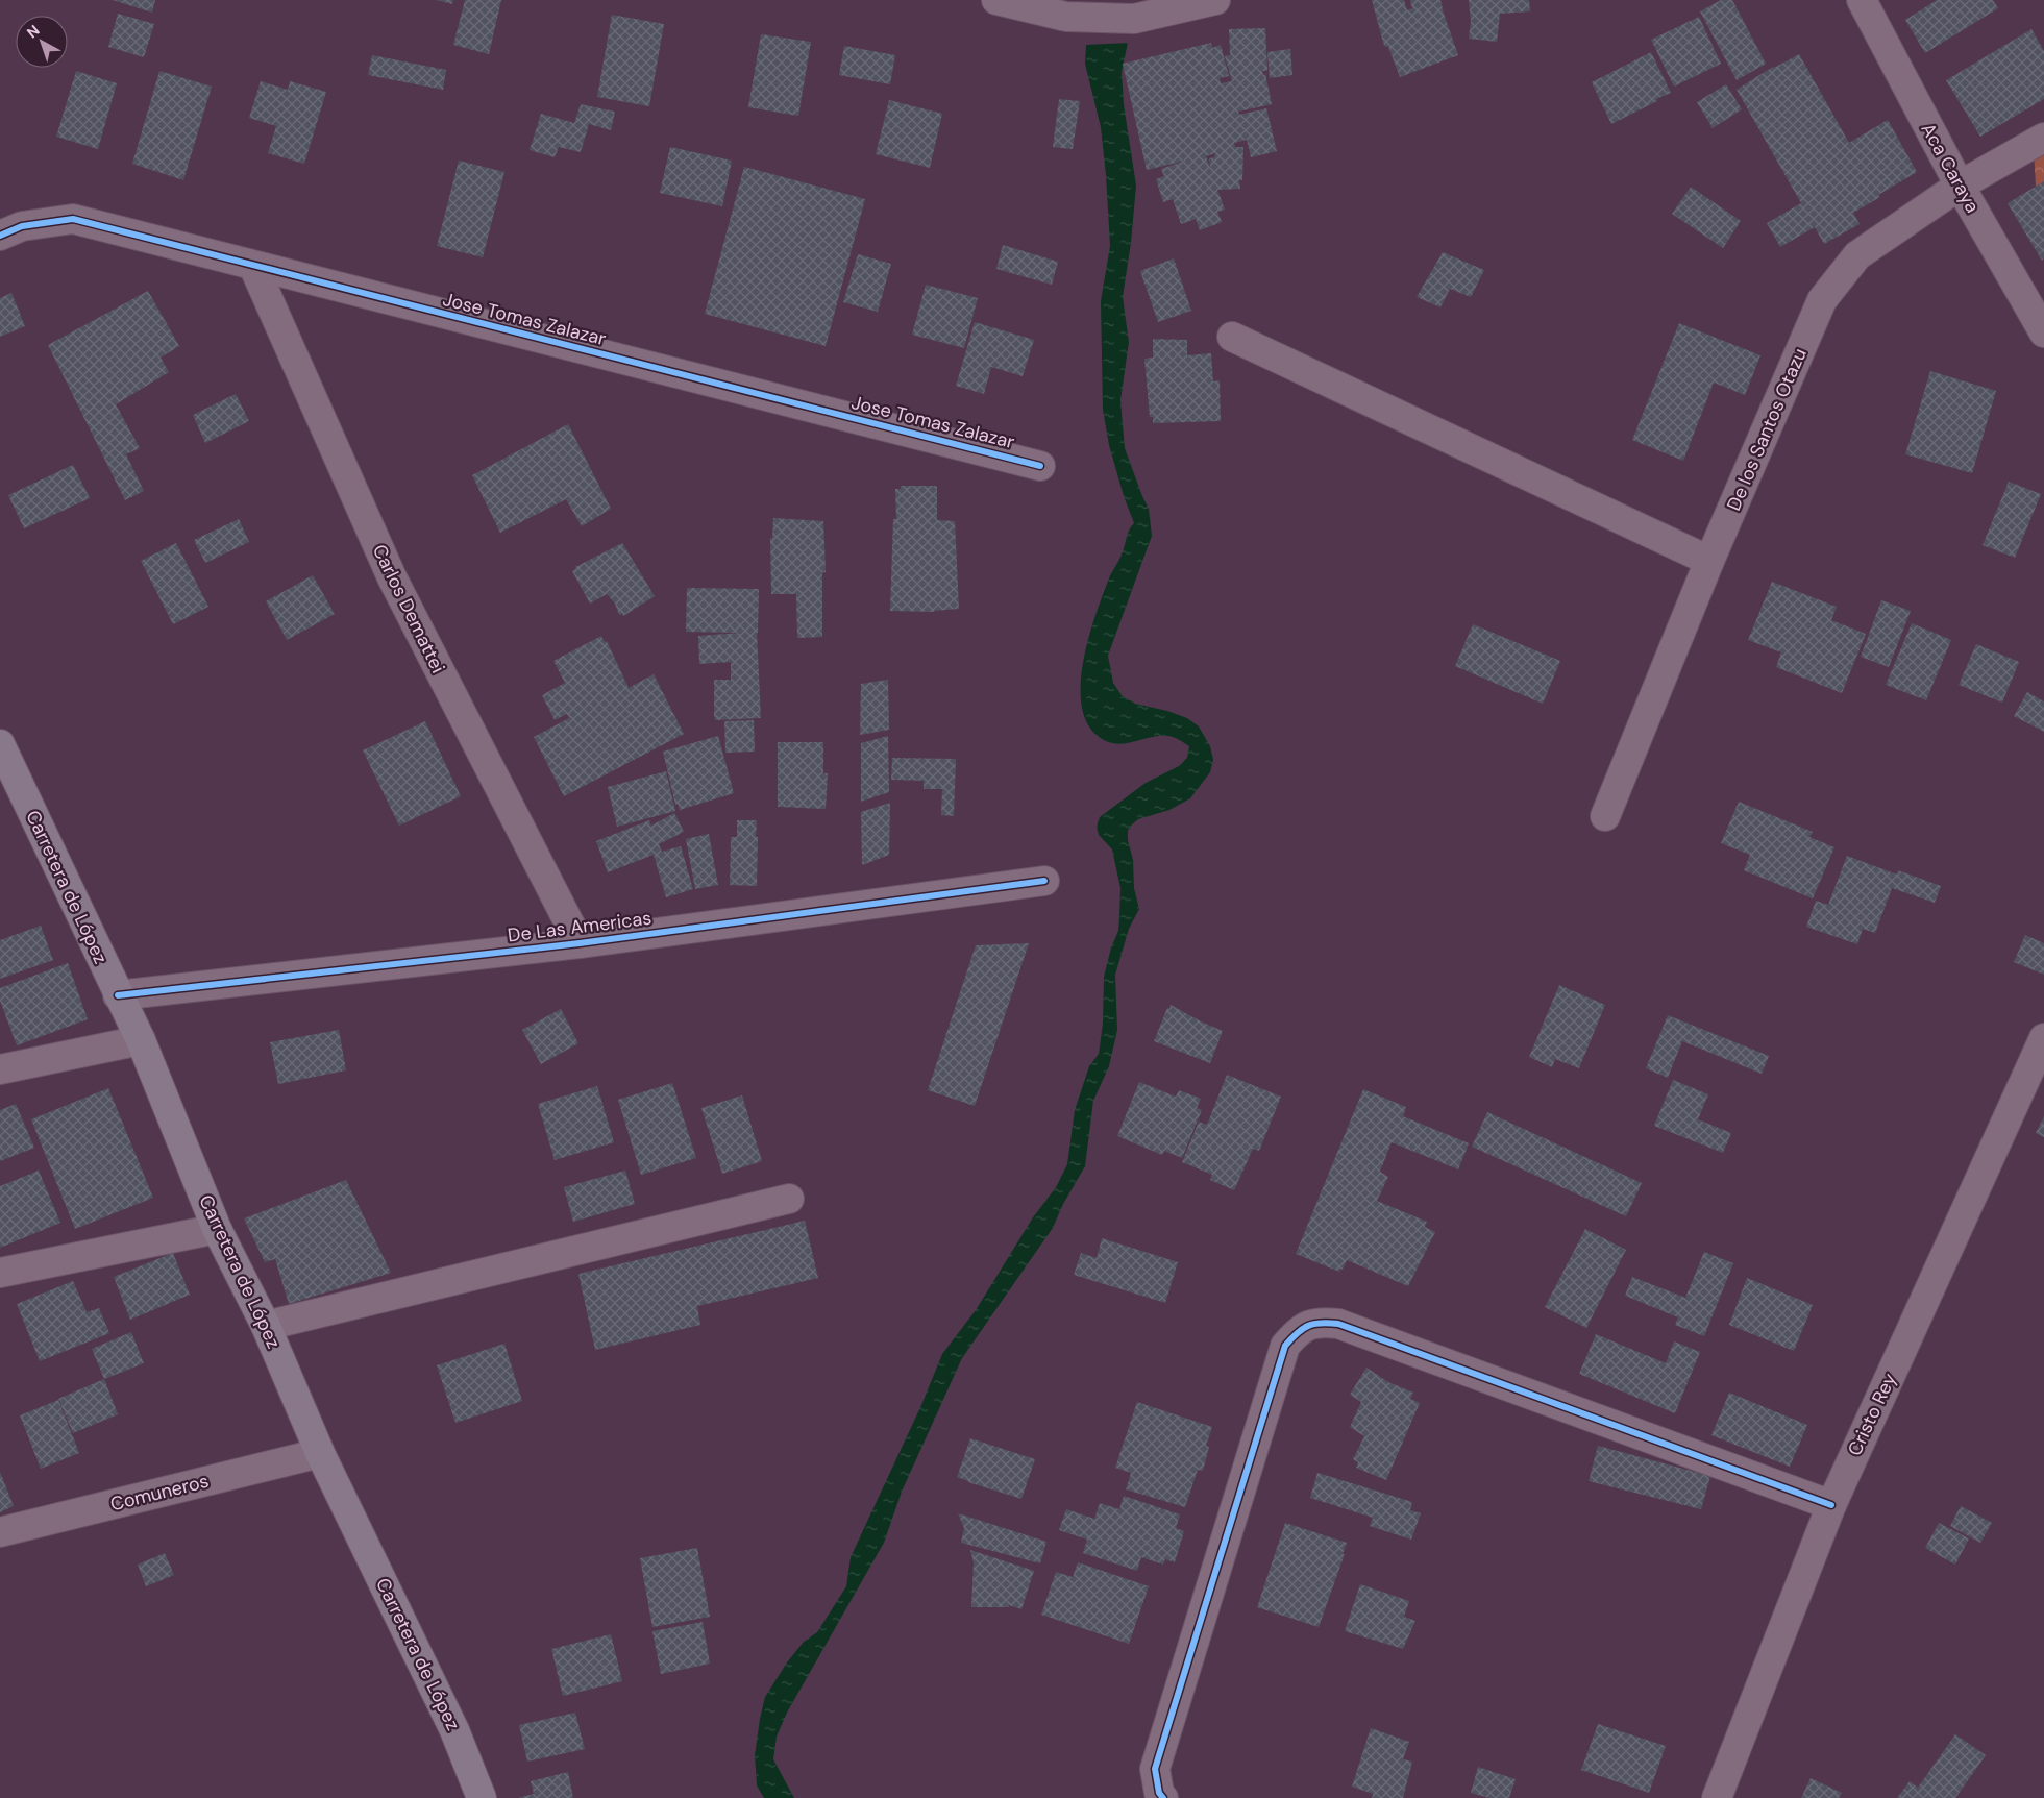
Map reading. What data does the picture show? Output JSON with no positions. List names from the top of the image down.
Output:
{
  "streets": {
    "main road": ["Carretera de López"],
    "street": [
      "Aca Caraya",
      "Jose Tomas Zalazar",
      "De los Santos Otazu",
      "Carlos Demattei",
      "De Las Americas",
      "Cristo Rey",
      "Comuneros"
    ]
  },
  "crossings": [
    ["Aca Caraya", "De los Santos Otazu"],
    ["Jose Tomas Zalazar", "Carlos Demattei"],
    ["Carlos Demattei", "De Las Americas"],
    ["Carretera de López", "De Las Americas"],
    ["Carretera de López", "Comuneros"]
  ],
  "north": "top left"
}
